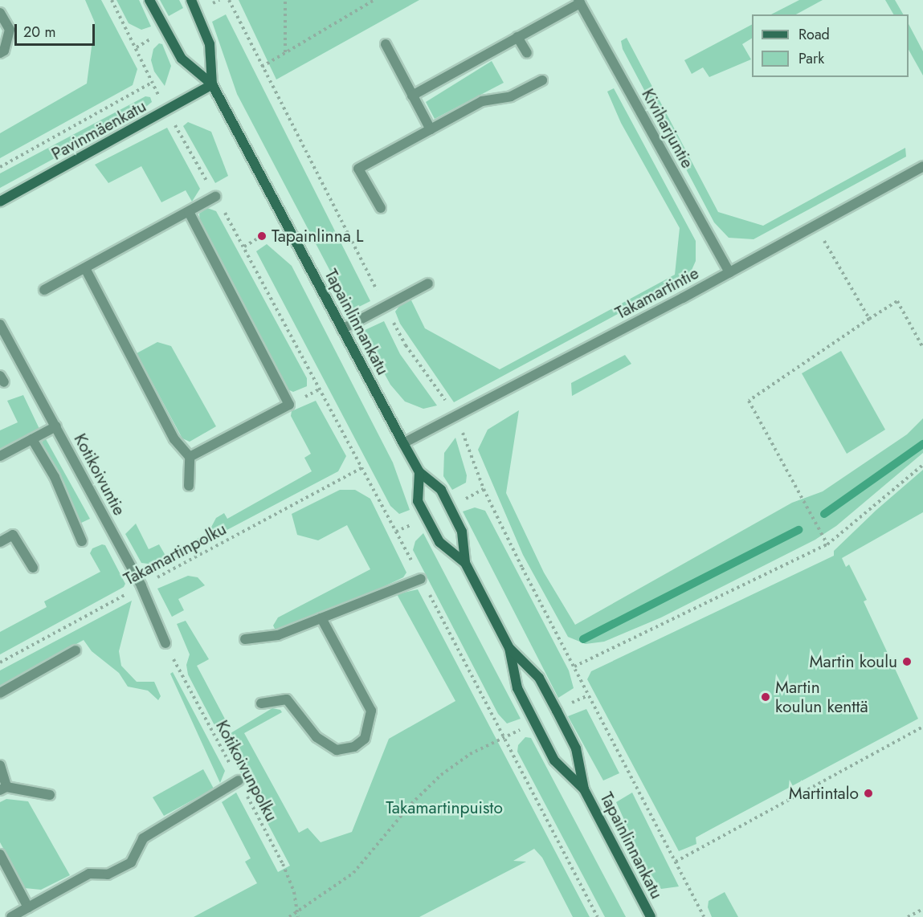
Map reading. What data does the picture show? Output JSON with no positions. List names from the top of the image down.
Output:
{
  "streets": {
    "street": [
      "Kiviharjuntie",
      "Pavinmäenkatu",
      "Takamartintie",
      "Tapainlinnankatu",
      "Kotikoivuntie"
    ],
    "path": ["Takamartinpolku", "Kotikoivunpolku"]
  },
  "crossings": [
    ["Kiviharjuntie", "Takamartintie"],
    ["Pavinmäenkatu", "Tapainlinnankatu"],
    ["Takamartintie", "Tapainlinnankatu"],
    ["Kotikoivuntie", "Takamartinpolku"],
    ["Kotikoivuntie", "Kotikoivunpolku"]
  ],
  "parks": ["Takamartinpuisto"],
  "places": [
    "Tapainlinna L",
    "Martin koulu",
    "Martin koulun kenttä",
    "Martintalo"
  ],
  "legend": ["Road", "Park"],
  "scale_bar": "20 m"
}
